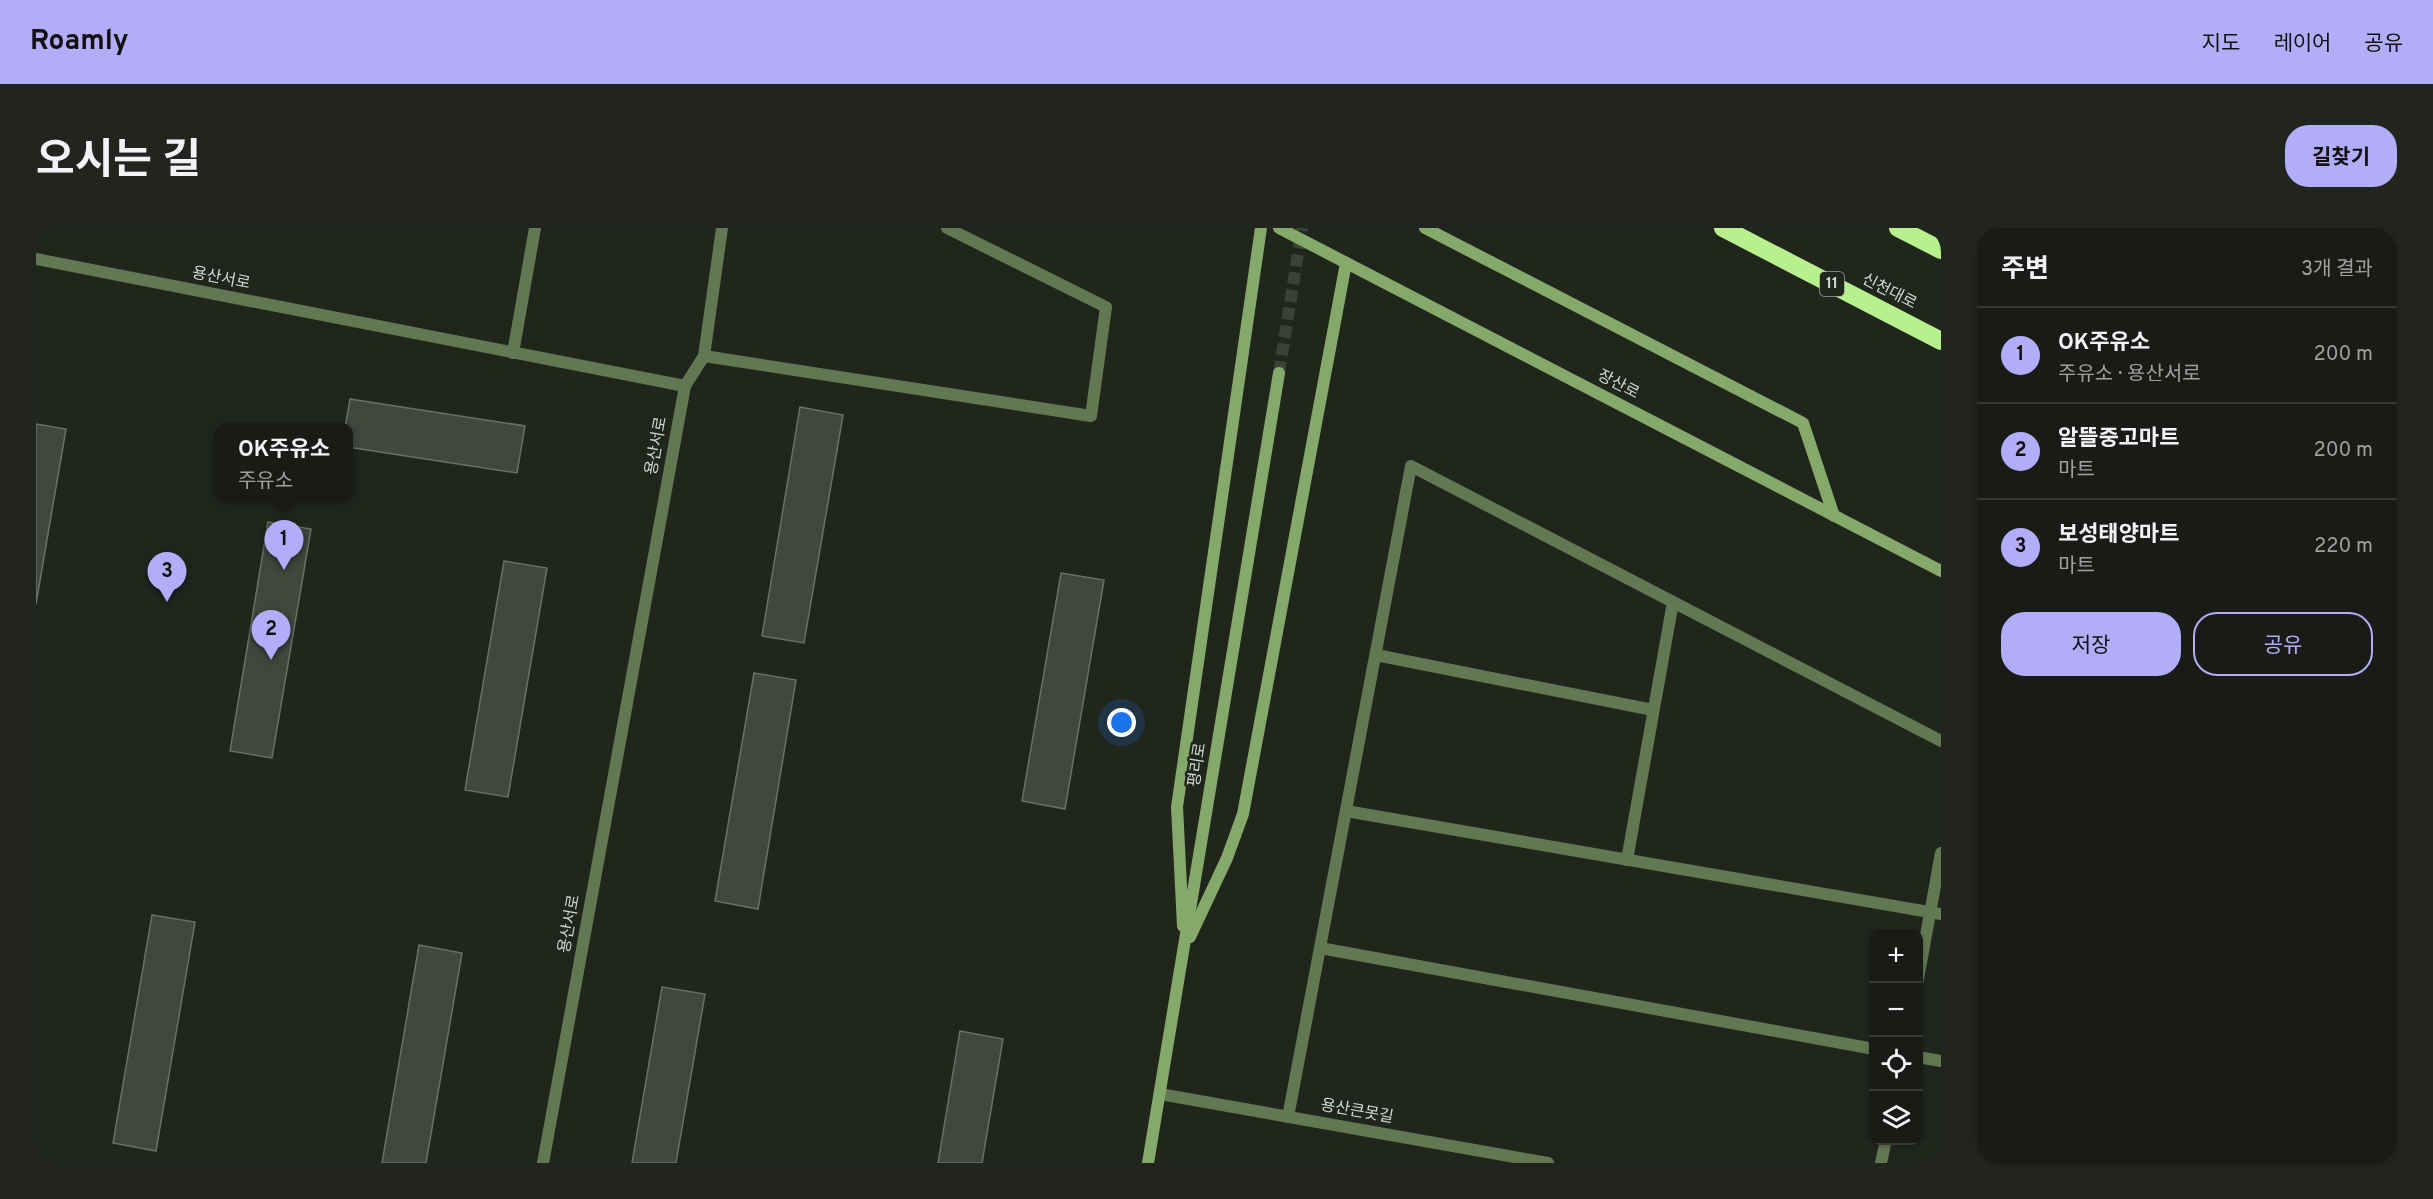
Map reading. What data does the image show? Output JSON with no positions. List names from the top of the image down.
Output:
{
  "streets": {
    "highway": ["11", "신천대로"],
    "main road": ["장산로", "평리로"],
    "street": ["용산서로", "용산큰못길"]
  },
  "crossings": [
    ["평리로", "용산큰못길"]
  ],
  "page": {
    "header": "Roamly",
    "nav": ["지도", "레이어", "공유"],
    "title": "오시는 길",
    "buttons": [
      "길찾기",
      ["저장", "공유"]
    ],
    "heading": ["주변", "3개 결과"],
    "list": [
      {
        "mark": "1",
        "name": "OK주유소",
        "note": "주유소 · 용산서로",
        "value": "200 m"
      },
      {
        "mark": "2",
        "name": "알뜰중고마트",
        "note": "마트",
        "value": "200 m"
      },
      {
        "mark": "3",
        "name": "보성태양마트",
        "note": "마트",
        "value": "220 m"
      }
    ],
    "popup": ["OK주유소", "주유소"],
    "pins": ["1", "3", "2"],
    "map_buttons": ["+", "−"]
  }
}
